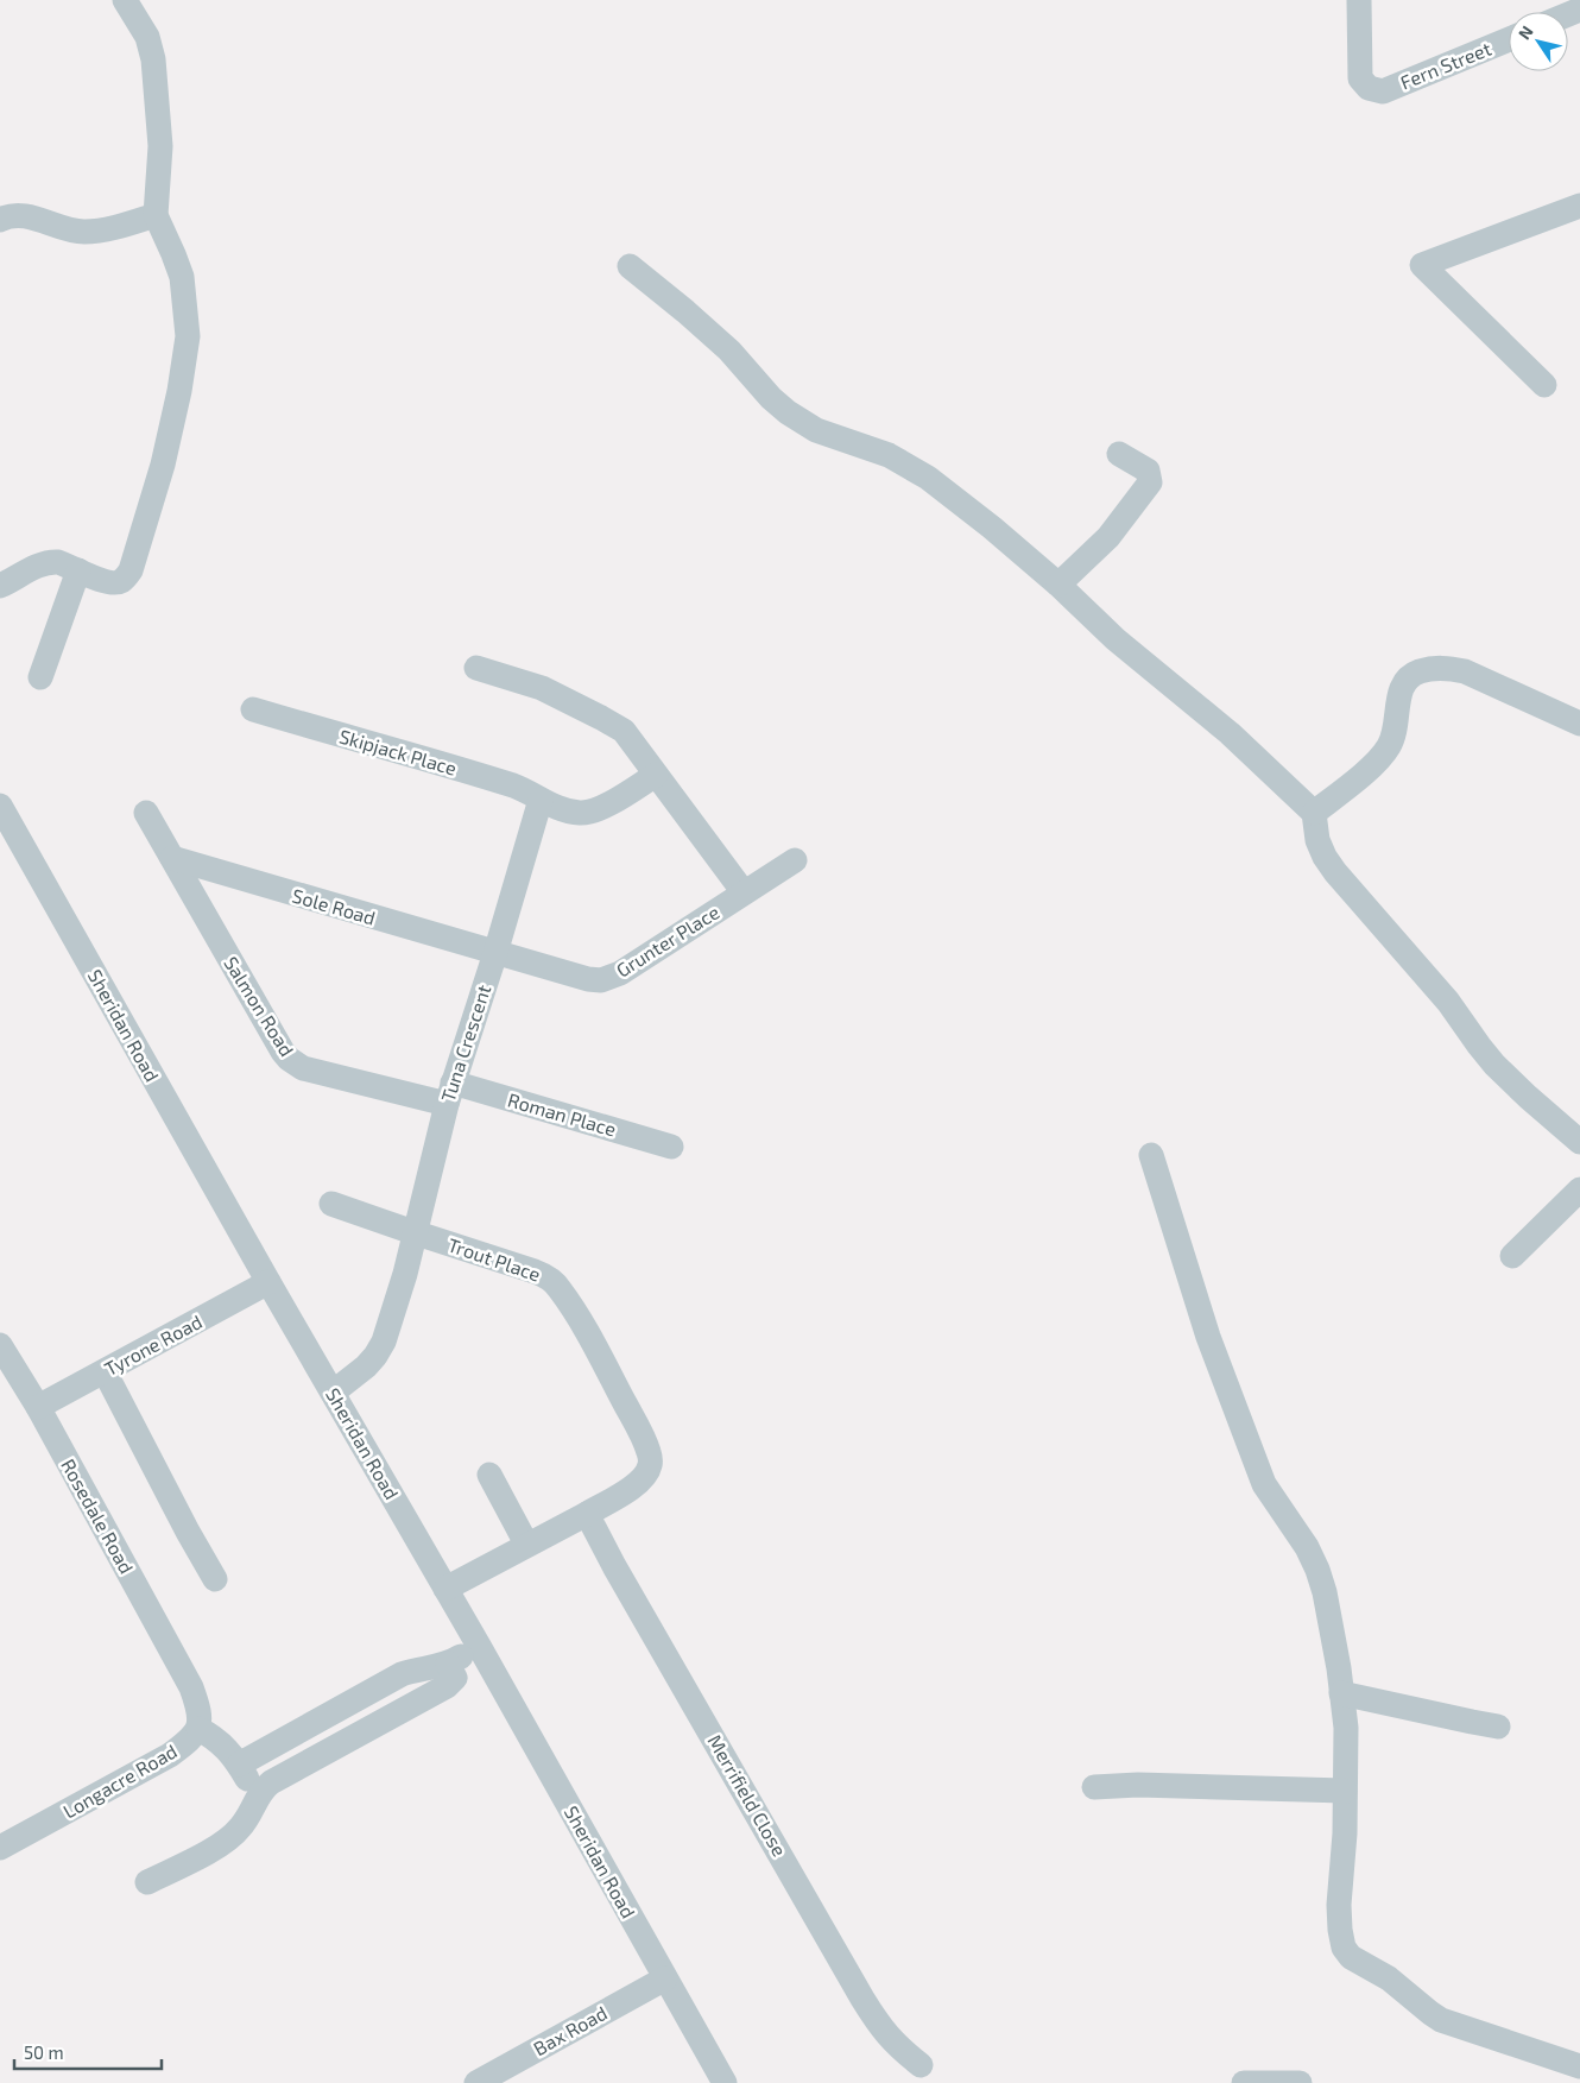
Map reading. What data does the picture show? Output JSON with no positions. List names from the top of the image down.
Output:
{
  "streets": {
    "street": [
      "Fern Street",
      "Skipjack Place",
      "Sole Road",
      "Grunter Place",
      "Salmon Road",
      "Sheridan Road",
      "Tuna Crescent",
      "Roman Place",
      "Trout Place",
      "Tyrone Road",
      "Rosedale Road",
      "Longacre Road",
      "Merrifield Close",
      "Bax Road"
    ]
  },
  "crossings": [
    ["Skipjack Place", "Tuna Crescent"],
    ["Sole Road", "Grunter Place"],
    ["Sole Road", "Salmon Road"],
    ["Sole Road", "Tuna Crescent"],
    ["Grunter Place", "Tuna Crescent"],
    ["Salmon Road", "Tuna Crescent"],
    ["Salmon Road", "Roman Place"],
    ["Sheridan Road", "Tuna Crescent"],
    ["Sheridan Road", "Tyrone Road"],
    ["Sheridan Road", "Bax Road"],
    ["Tuna Crescent", "Roman Place"],
    ["Tuna Crescent", "Trout Place"],
    ["Trout Place", "Merrifield Close"],
    ["Tyrone Road", "Rosedale Road"],
    ["Rosedale Road", "Longacre Road"]
  ],
  "scale_bar": "50 m",
  "north": "top left"
}
